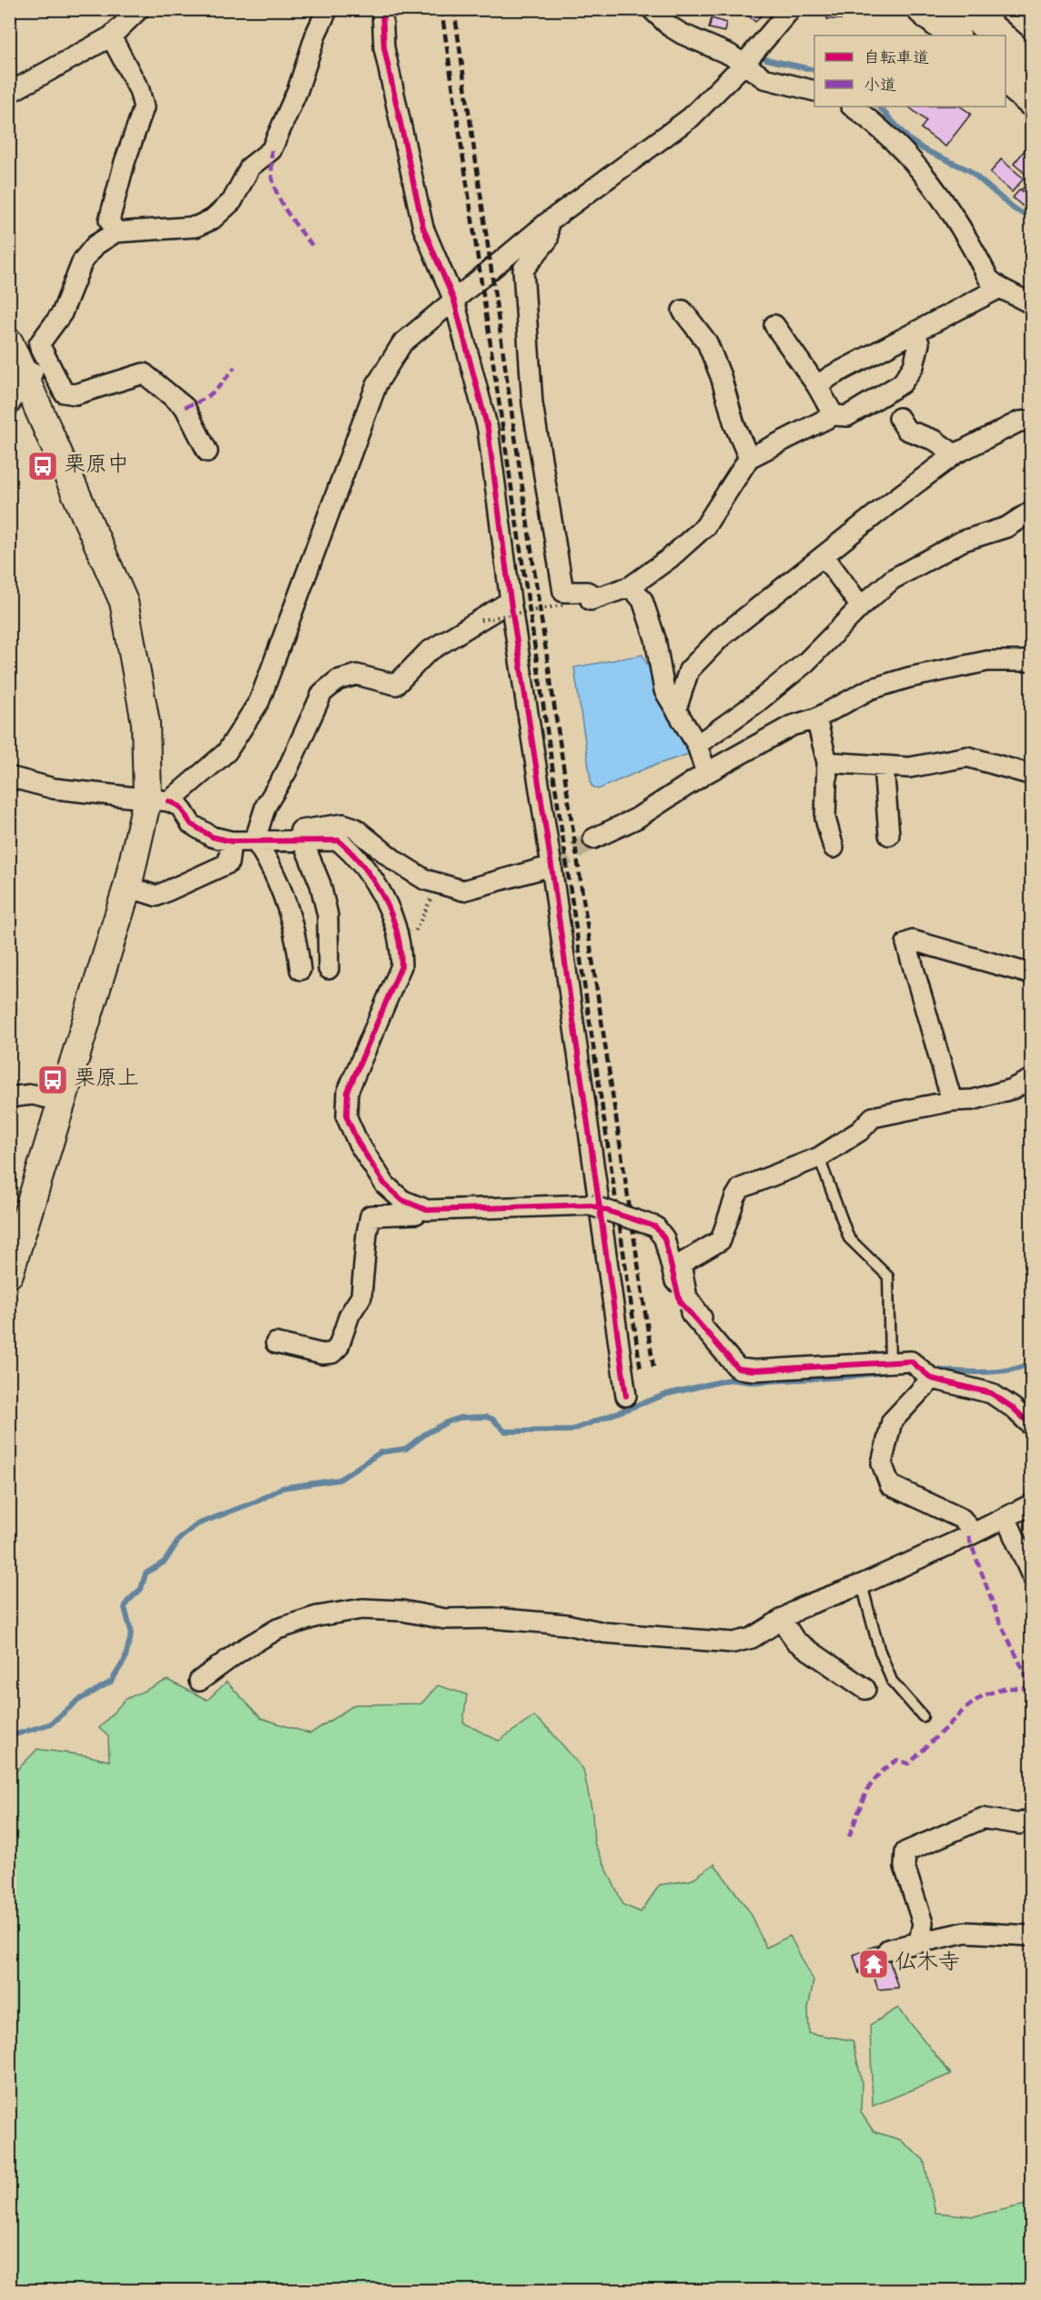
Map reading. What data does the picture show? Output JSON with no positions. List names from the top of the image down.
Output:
{
  "places": {
    "bus stop": ["栗原中", "栗原上"],
    "temple": ["仏木寺"]
  },
  "legend": ["自転車道", "小道"]
}
